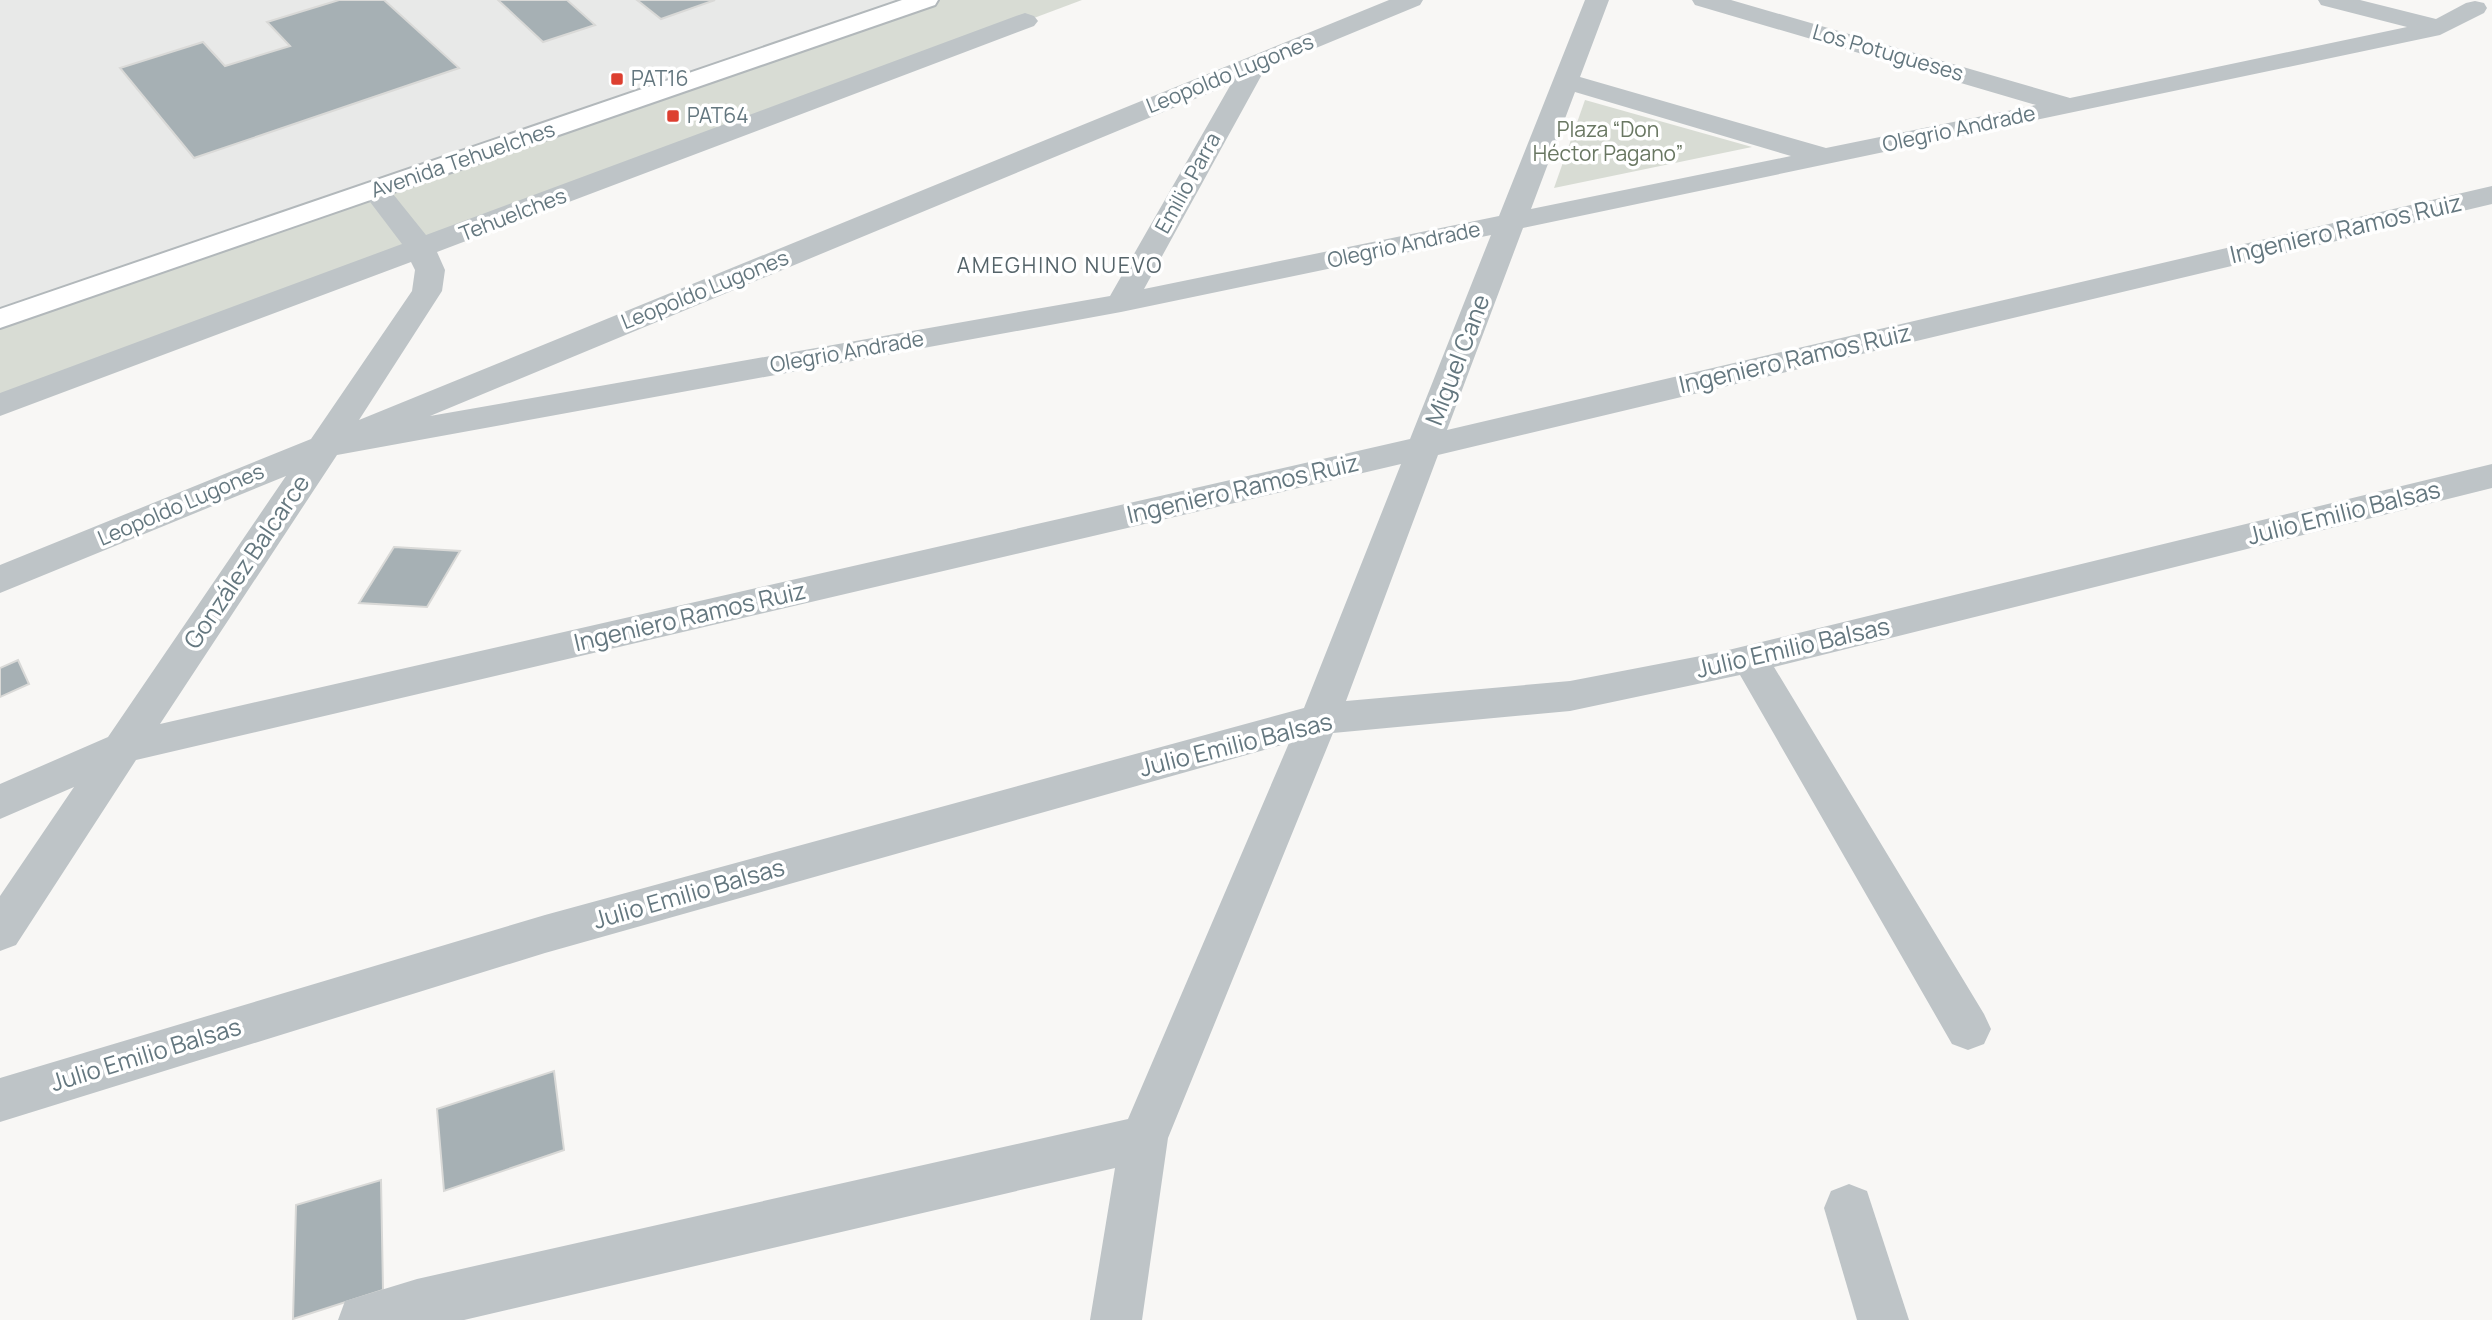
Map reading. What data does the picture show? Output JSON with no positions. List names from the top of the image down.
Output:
{
  "streets": {
    "main road": ["Avenida Tehuelches"],
    "street": [
      "Los Potugueses",
      "Leopoldo Lugones",
      "Olegrio Andrade",
      "Emilio Parra",
      "Tehuelches",
      "Ingeniero Ramos Ruiz",
      "Miguel Cane",
      "Julio Emilio Balsas",
      "González Balcarce"
    ]
  },
  "crossings": [
    ["Los Potugueses", "Olegrio Andrade"],
    ["Leopoldo Lugones", "Olegrio Andrade"],
    ["Leopoldo Lugones", "Emilio Parra"],
    ["Leopoldo Lugones", "González Balcarce"],
    ["Olegrio Andrade", "Emilio Parra"],
    ["Olegrio Andrade", "Miguel Cane"],
    ["Olegrio Andrade", "González Balcarce"],
    ["Avenida Tehuelches", "González Balcarce"],
    ["Tehuelches", "González Balcarce"],
    ["Ingeniero Ramos Ruiz", "Miguel Cane"],
    ["Ingeniero Ramos Ruiz", "González Balcarce"],
    ["Miguel Cane", "Julio Emilio Balsas"]
  ],
  "districts": ["AMEGHINO NUEVO"],
  "parks": ["Plaza “Don Héctor Pagano”"],
  "places": {
    "transit": ["PAT16", "PAT64"]
  }
}
